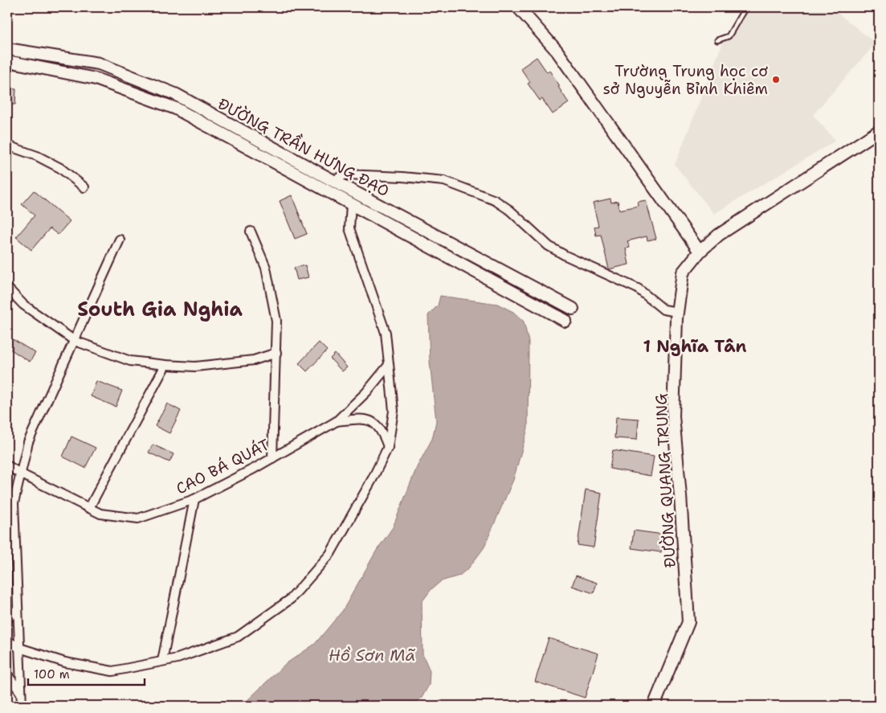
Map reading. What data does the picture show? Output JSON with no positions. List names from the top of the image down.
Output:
{
  "streets": {
    "street": ["ĐƯỜNG TRẦN HƯNG ĐẠO", "CAO BÁ QUÁT", "ĐƯỜNG QUANG TRUNG"]
  },
  "districts": ["South Gia Nghia", "1 Nghĩa Tân"],
  "water": ["Hồ Sơn Mã"],
  "places": ["Trường Trung học cơ sở Nguyễn Bỉnh Khiêm"],
  "scale_bar": "100 m"
}
